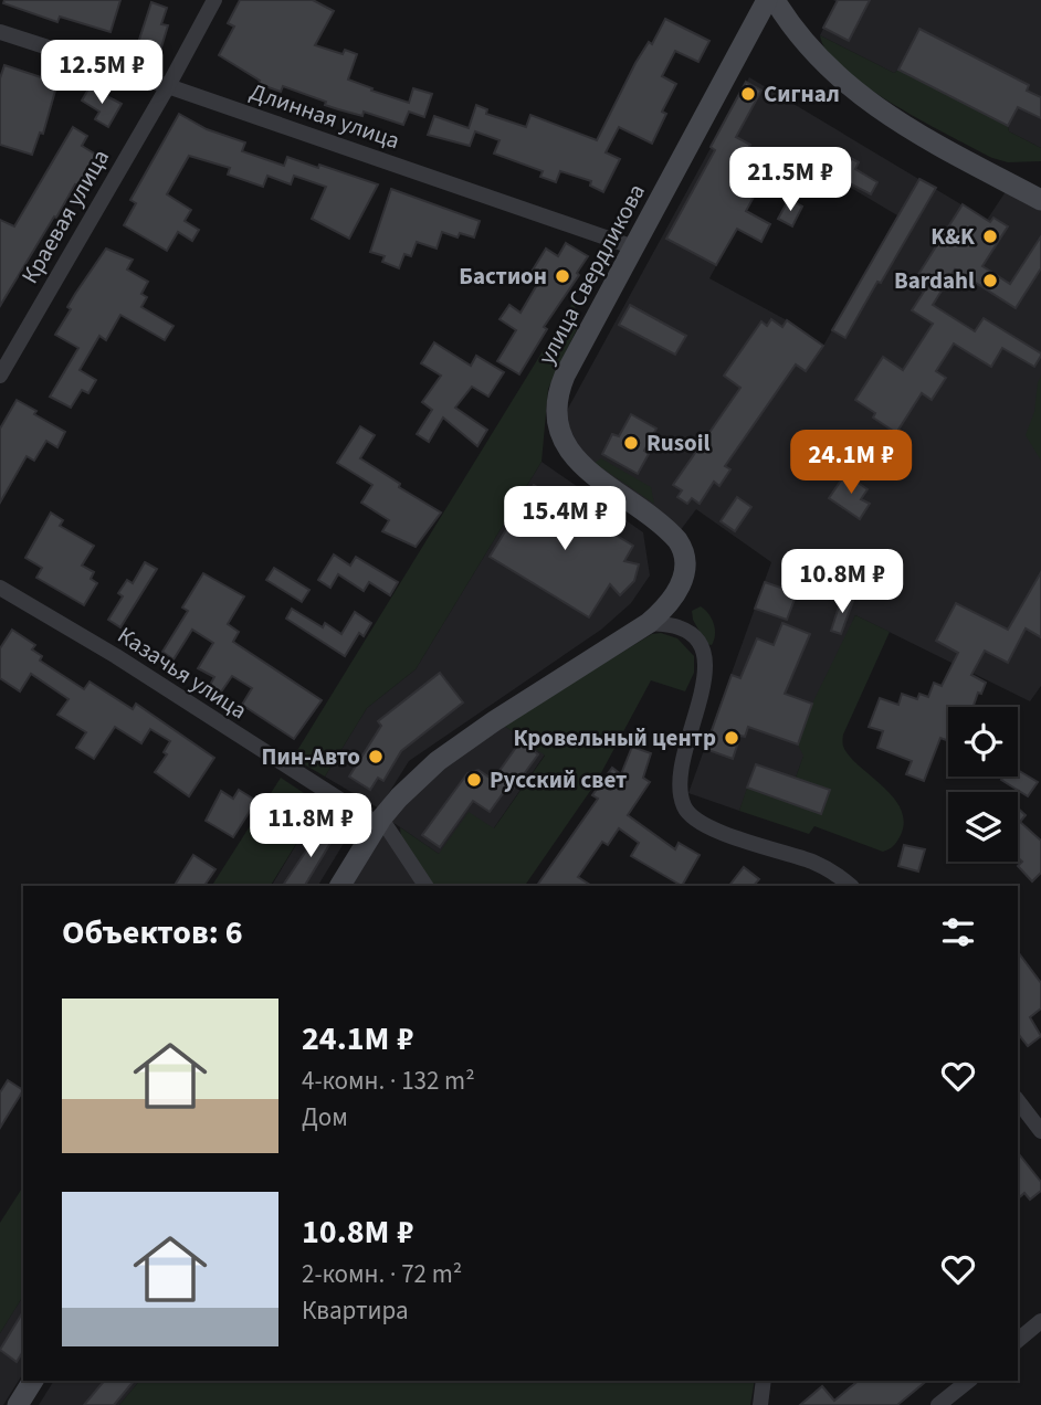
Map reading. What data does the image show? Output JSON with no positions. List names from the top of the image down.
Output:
{
  "streets": {
    "street": [
      "Длинная улица",
      "Краевая улица",
      "улица Свердликова",
      "Казачья улица"
    ]
  },
  "crossings": [
    ["Длинная улица", "Краевая улица"],
    ["Длинная улица", "улица Свердликова"],
    ["улица Свердликова", "Казачья улица"]
  ],
  "places": [
    "Сигнал",
    "K&K",
    "Бастион",
    "Bardahl",
    "Rusoil",
    "Кровельный центр",
    "Пин-Авто",
    "Русский свет"
  ],
  "page": {
    "price": [
      "12.5M ₽",
      "21.5M ₽",
      "24.1M ₽",
      "15.4M ₽",
      "10.8M ₽",
      "11.8M ₽"
    ],
    "heading": "Объектов: 6",
    "list": [
      {
        "name": "24.1M ₽",
        "note": "4-комн. · 132 m² · Дом"
      },
      {
        "name": "10.8M ₽",
        "note": "2-комн. · 72 m² · Квартира"
      }
    ]
  }
}
